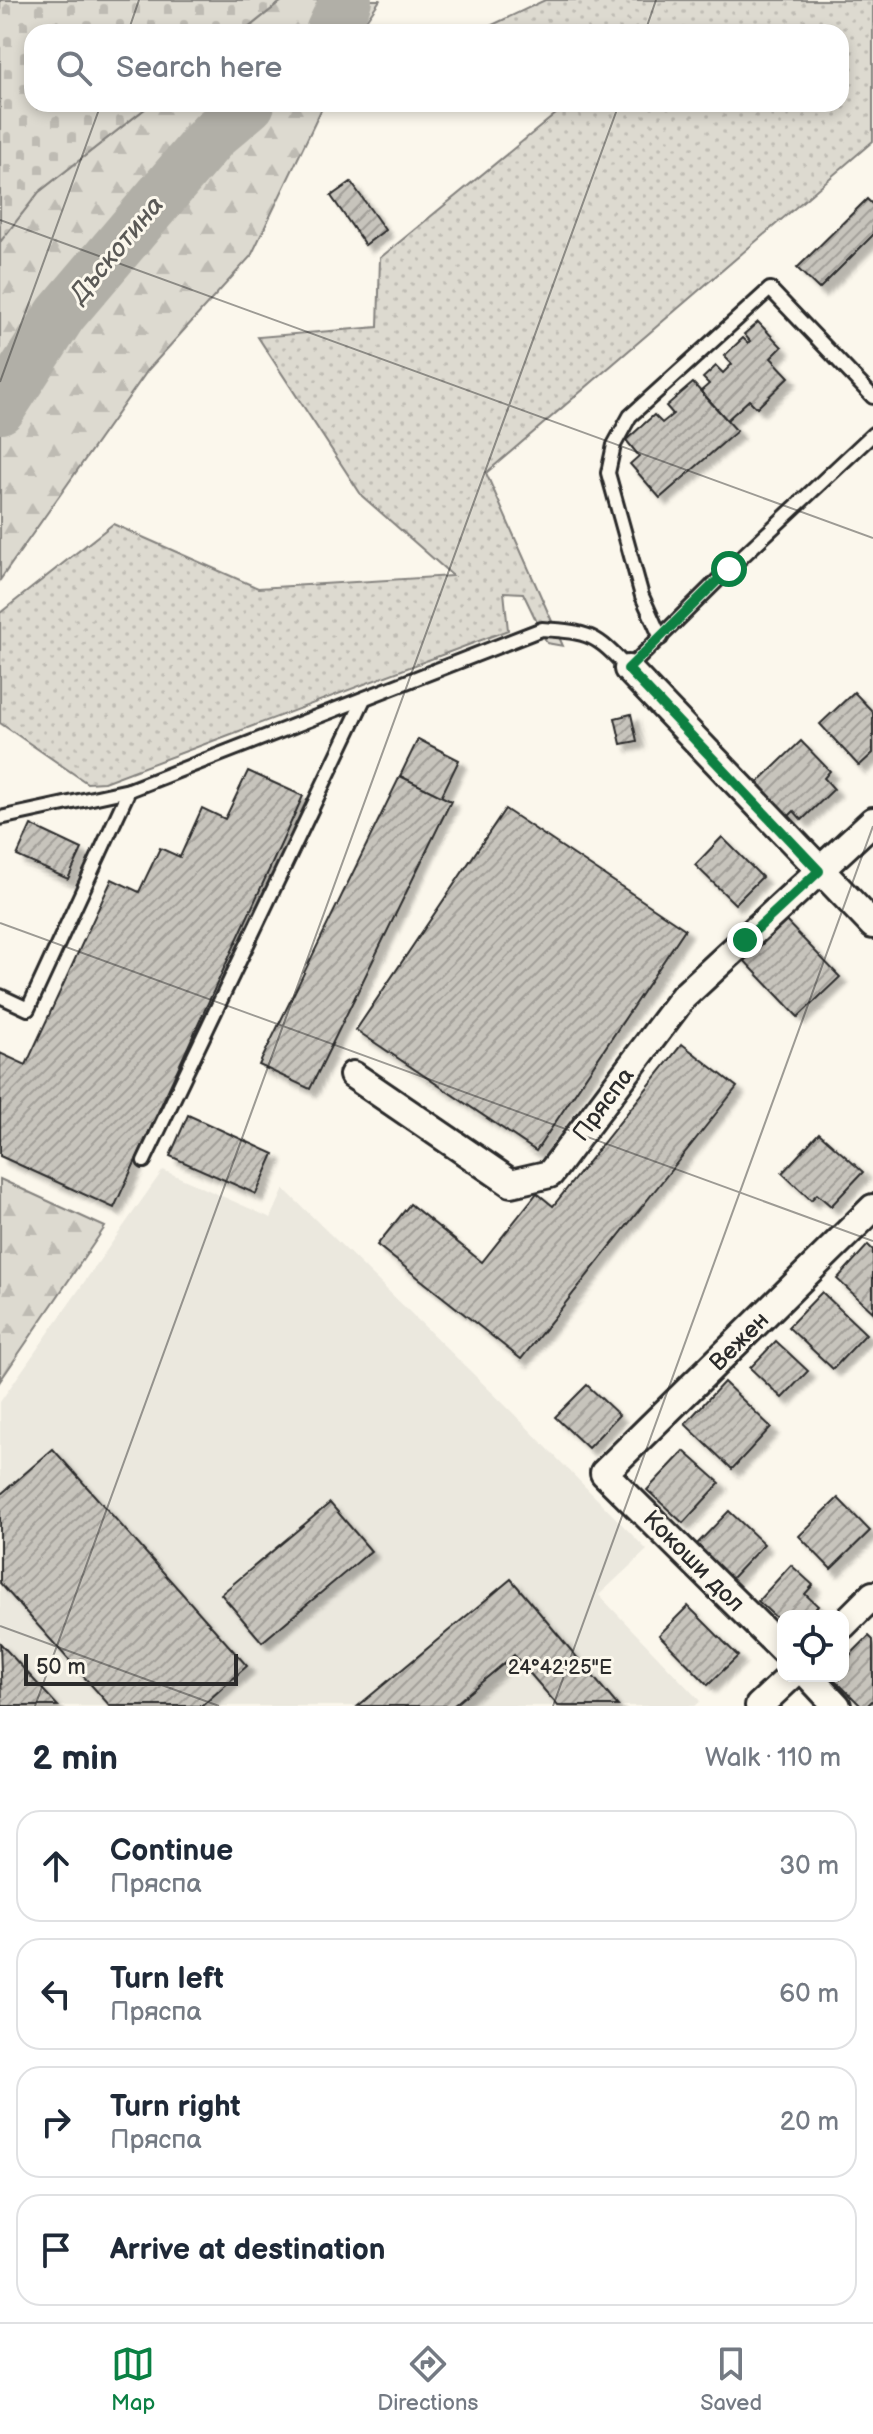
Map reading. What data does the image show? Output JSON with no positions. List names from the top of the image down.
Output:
{
  "streets": {
    "street": ["Пряспа", "Вежен", "Кокоши дол"]
  },
  "crossings": [
    ["Вежен", "Кокоши дол"]
  ],
  "water": ["Дъскотина"],
  "scale_bar": "50 m",
  "page": {
    "search": "Search here",
    "scale": "50 m",
    "heading": ["2 min", "Walk · 110 m"],
    "list": [
      ["Continue", "Пряспа", "30 m"],
      ["Turn left", "Пряспа", "60 m"],
      ["Turn right", "Пряспа", "20 m"],
      "Arrive at destination"
    ],
    "nav": ["Map", "Directions", "Saved"]
  },
  "coordinates": ["24°42'25\"E"]
}
